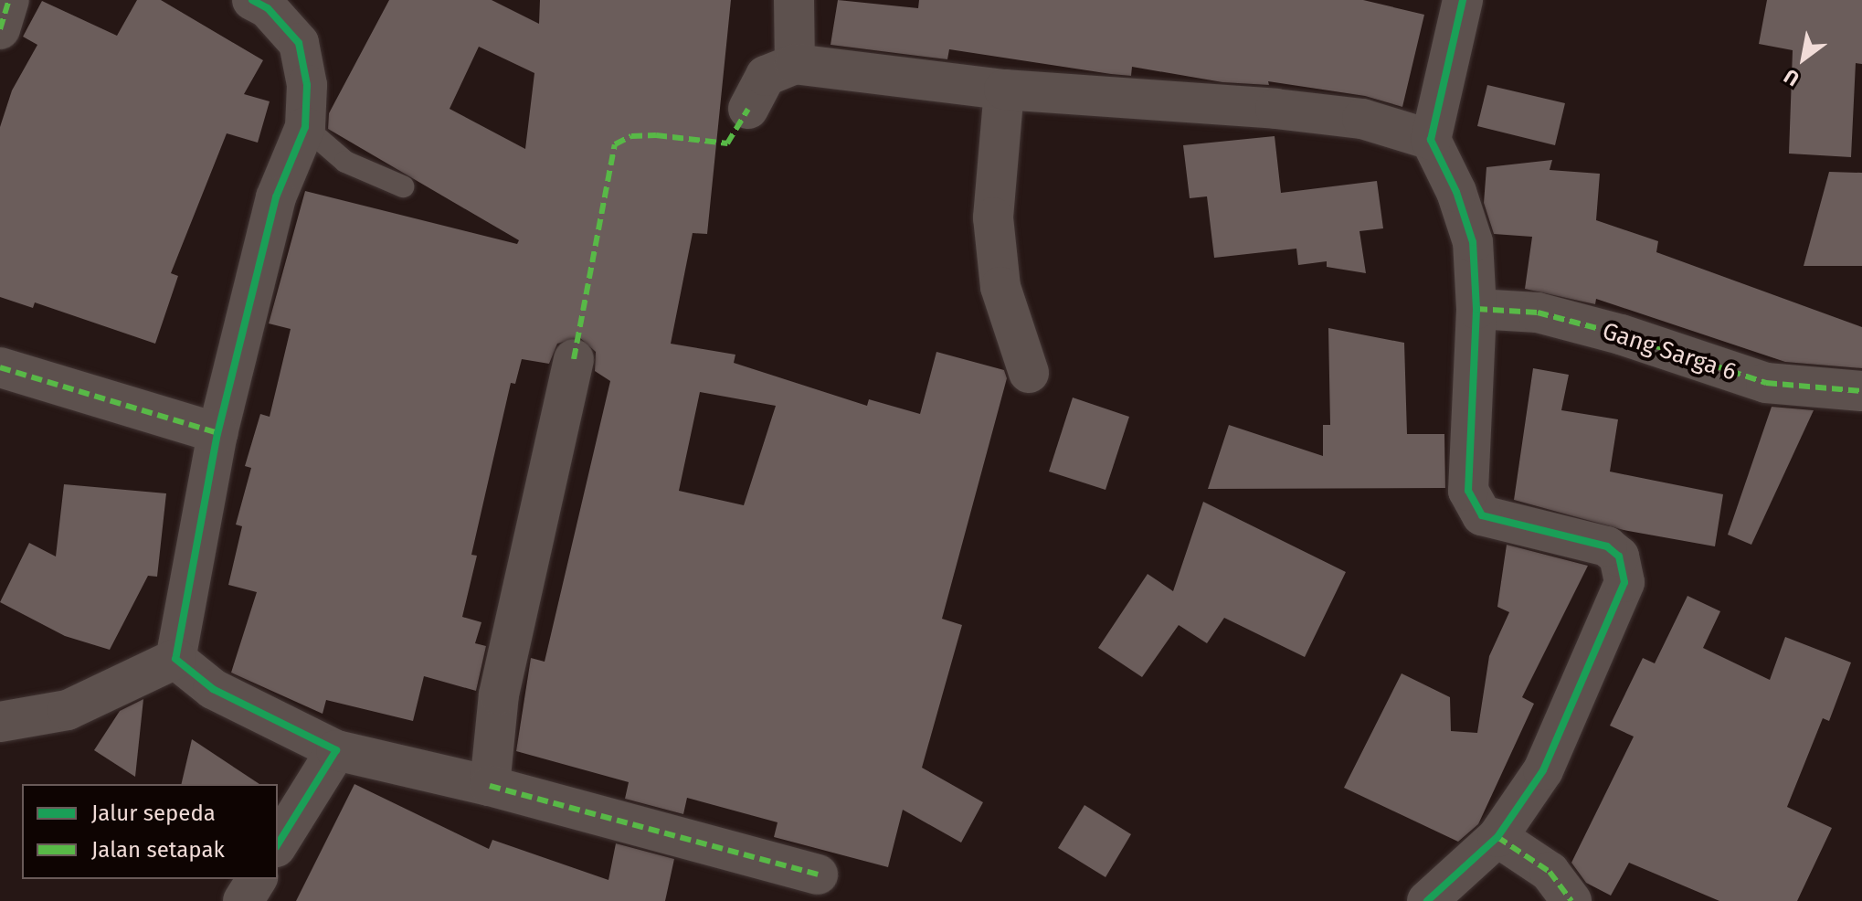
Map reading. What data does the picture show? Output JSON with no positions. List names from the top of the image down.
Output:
{
  "streets": {
    "street": ["Gang Sarga 6"]
  },
  "legend": ["Jalur sepeda", "Jalan setapak"],
  "north": "bottom left"
}
